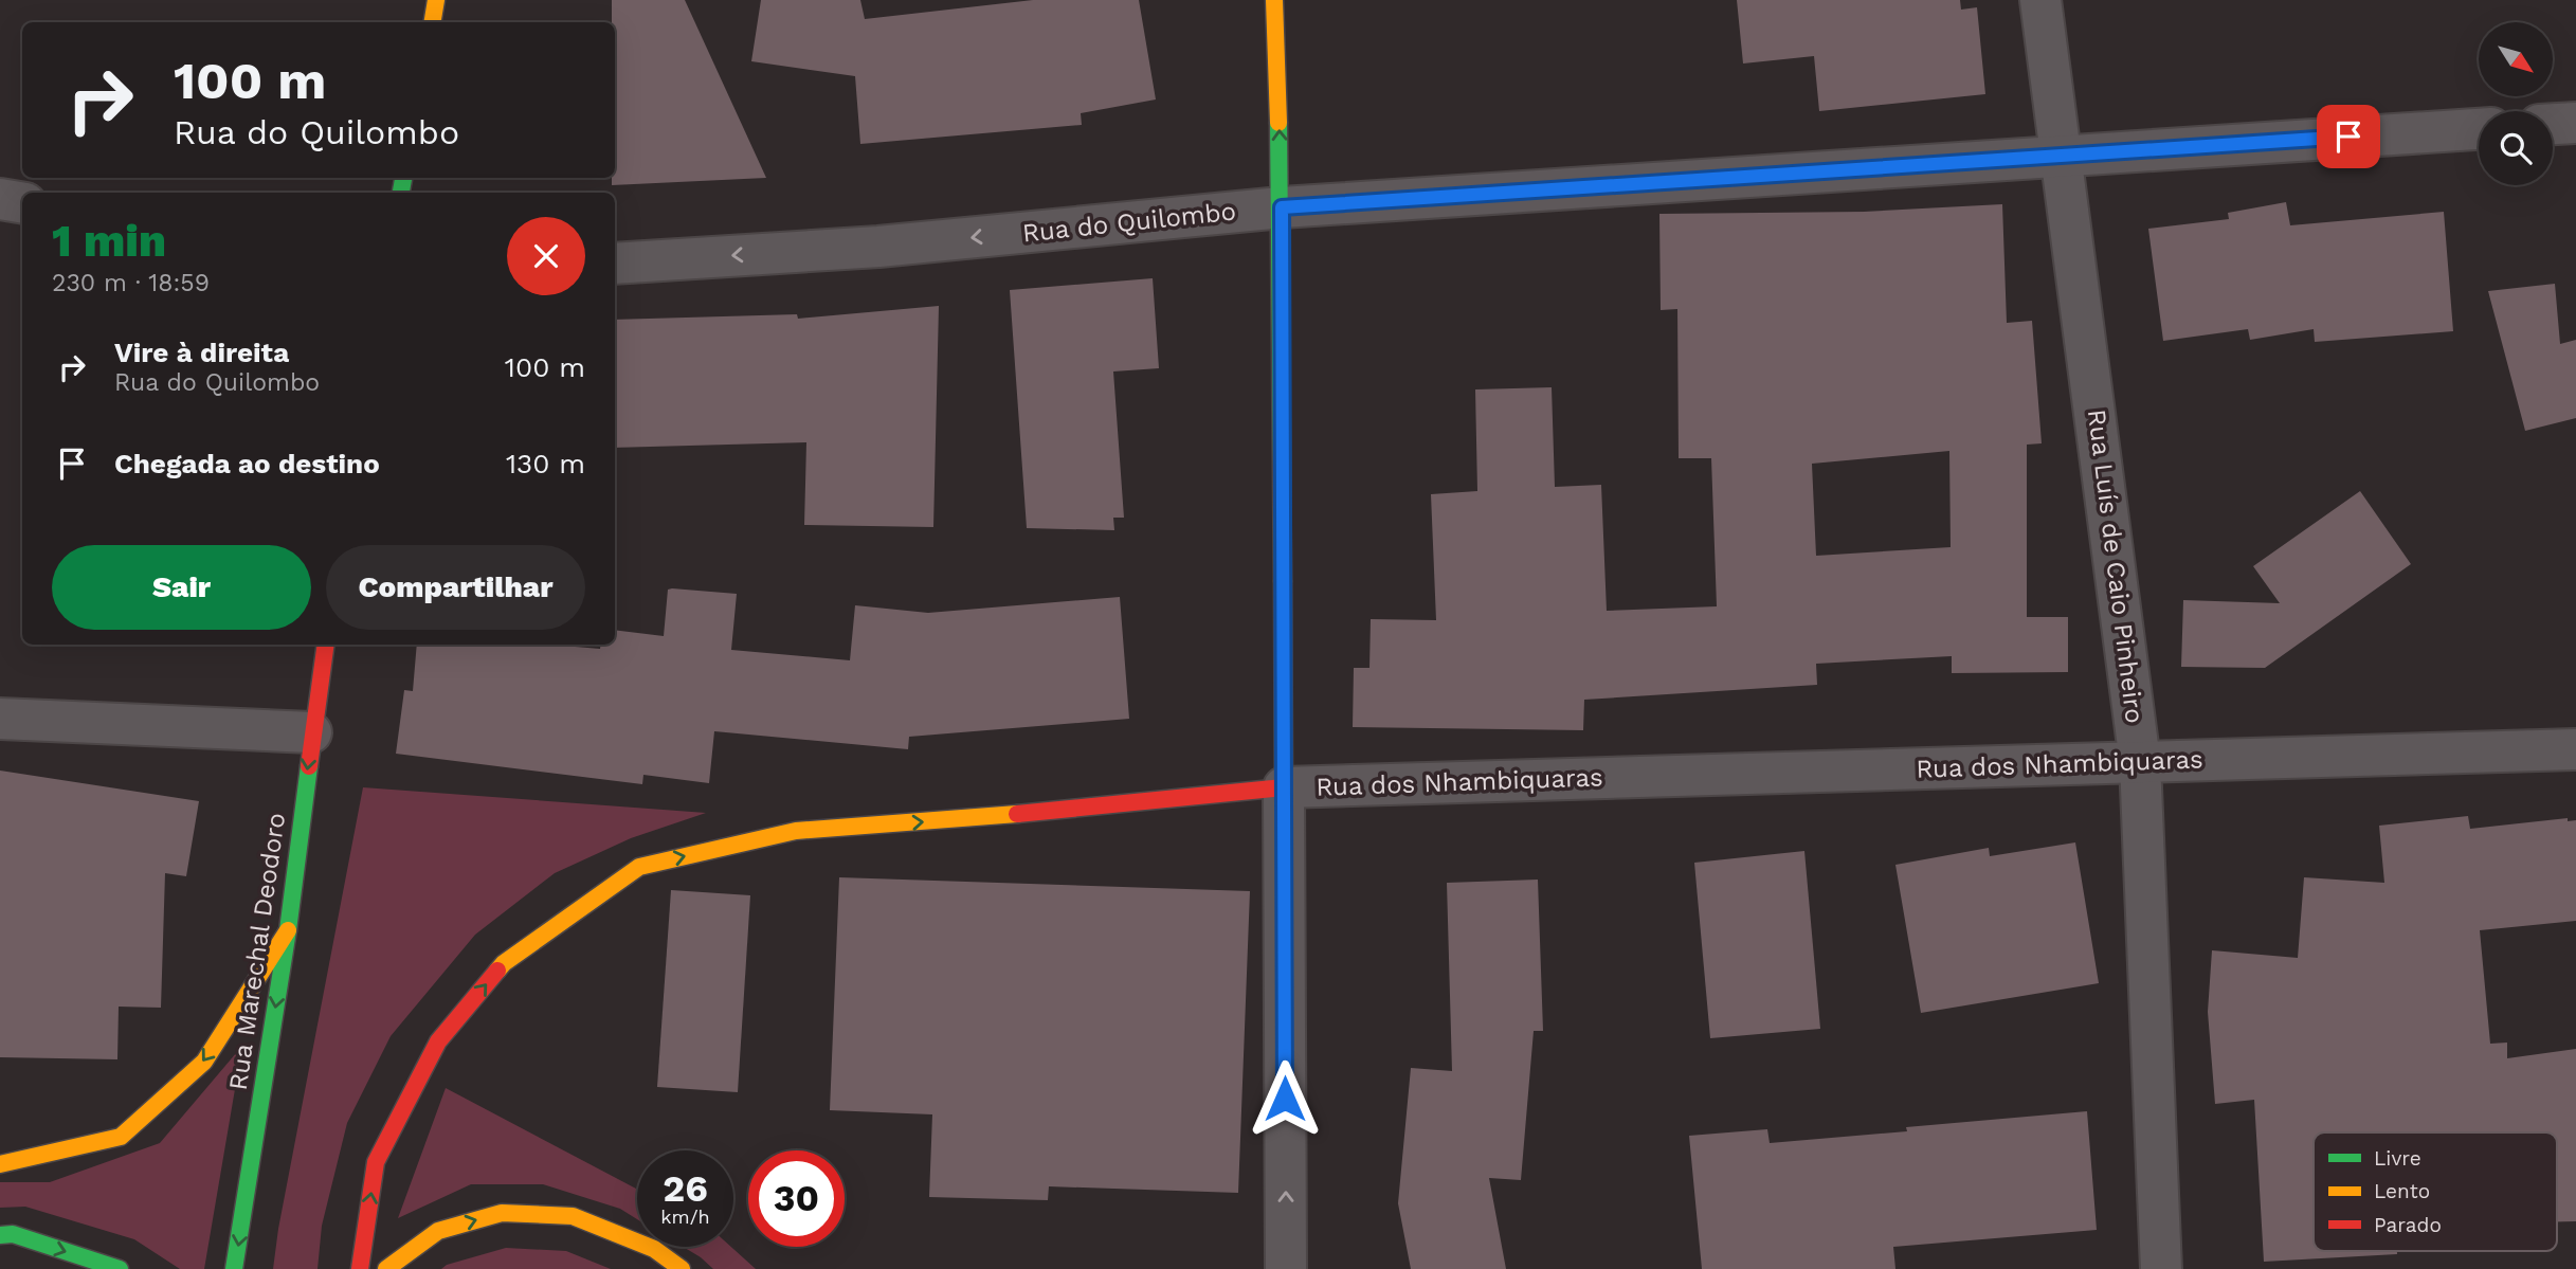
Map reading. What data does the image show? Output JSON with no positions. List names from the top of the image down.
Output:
{
  "streets": {
    "main road": ["Rua dos Nhambiquaras", "Rua Marechal Deodoro"],
    "street": ["Rua do Quilombo", "Rua Luís de Caio Pinheiro"]
  },
  "crossings": [
    ["Rua do Quilombo", "Rua Luís de Caio Pinheiro"],
    ["Rua Luís de Caio Pinheiro", "Rua dos Nhambiquaras"]
  ],
  "one_way": ["Rua do Quilombo", "Rua dos Nhambiquaras", "Rua Marechal Deodoro"],
  "legend": ["Livre", "Lento", "Parado"],
  "north": "bottom right",
  "page": {
    "turn": ["100 m", "Rua do Quilombo"],
    "heading": ["1 min", "230 m · 18:59"],
    "list": [
      {
        "name": "Vire à direita",
        "note": "Rua do Quilombo",
        "value": "100 m"
      },
      {
        "name": "Chegada ao destino",
        "value": "130 m"
      }
    ],
    "buttons": ["Sair", "Compartilhar"],
    "speed": "26 km/h",
    "limit": "30"
  }
}
